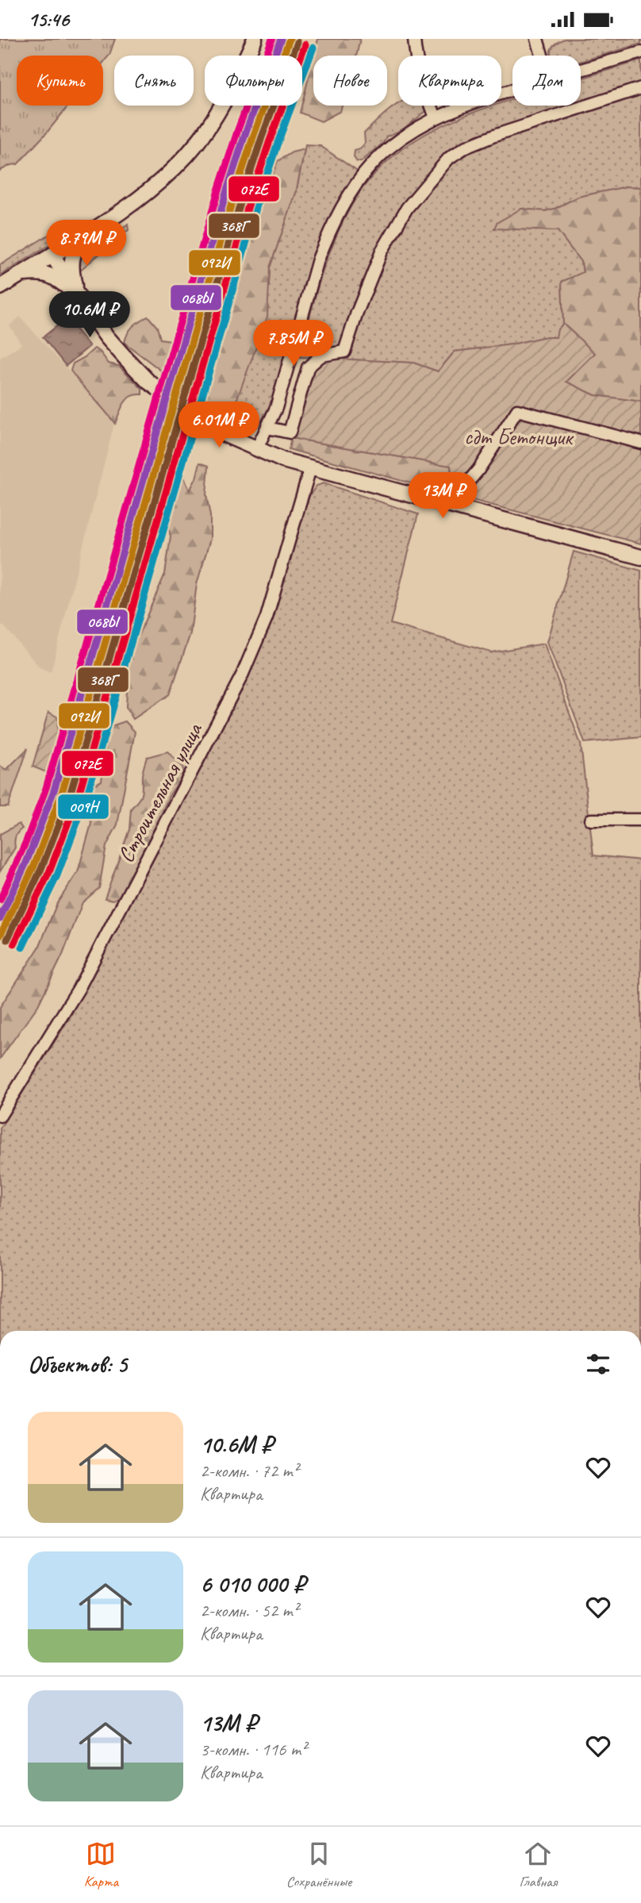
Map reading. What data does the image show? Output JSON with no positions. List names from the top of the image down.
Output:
{
  "streets": {
    "street": ["Строительная улица"]
  },
  "parks": ["сдт Бетонщик"],
  "lines": [
    "transit line 092И",
    "transit line 068Ы",
    "transit line 368Г",
    "transit line 072Е",
    "transit line 009Н"
  ],
  "page": {
    "status": "15:46",
    "chip": [
      "Купить",
      "Снять",
      "Фильтры",
      "Новое",
      "Квартира",
      "Дом"
    ],
    "price": [
      "8.79M ₽",
      "10.6M ₽",
      "7.85M ₽",
      "6.01M ₽",
      "13M ₽"
    ],
    "heading": "Объектов: 5",
    "list": [
      {
        "name": "10.6M ₽",
        "note": "2-комн. · 72 m² · Квартира"
      },
      {
        "name": "6 010 000 ₽",
        "note": "2-комн. · 52 m² · Квартира"
      },
      {
        "name": "13M ₽",
        "note": "3-комн. · 116 m² · Квартира"
      }
    ],
    "tabs": ["Карта", "Сохранённые", "Главная"]
  }
}
